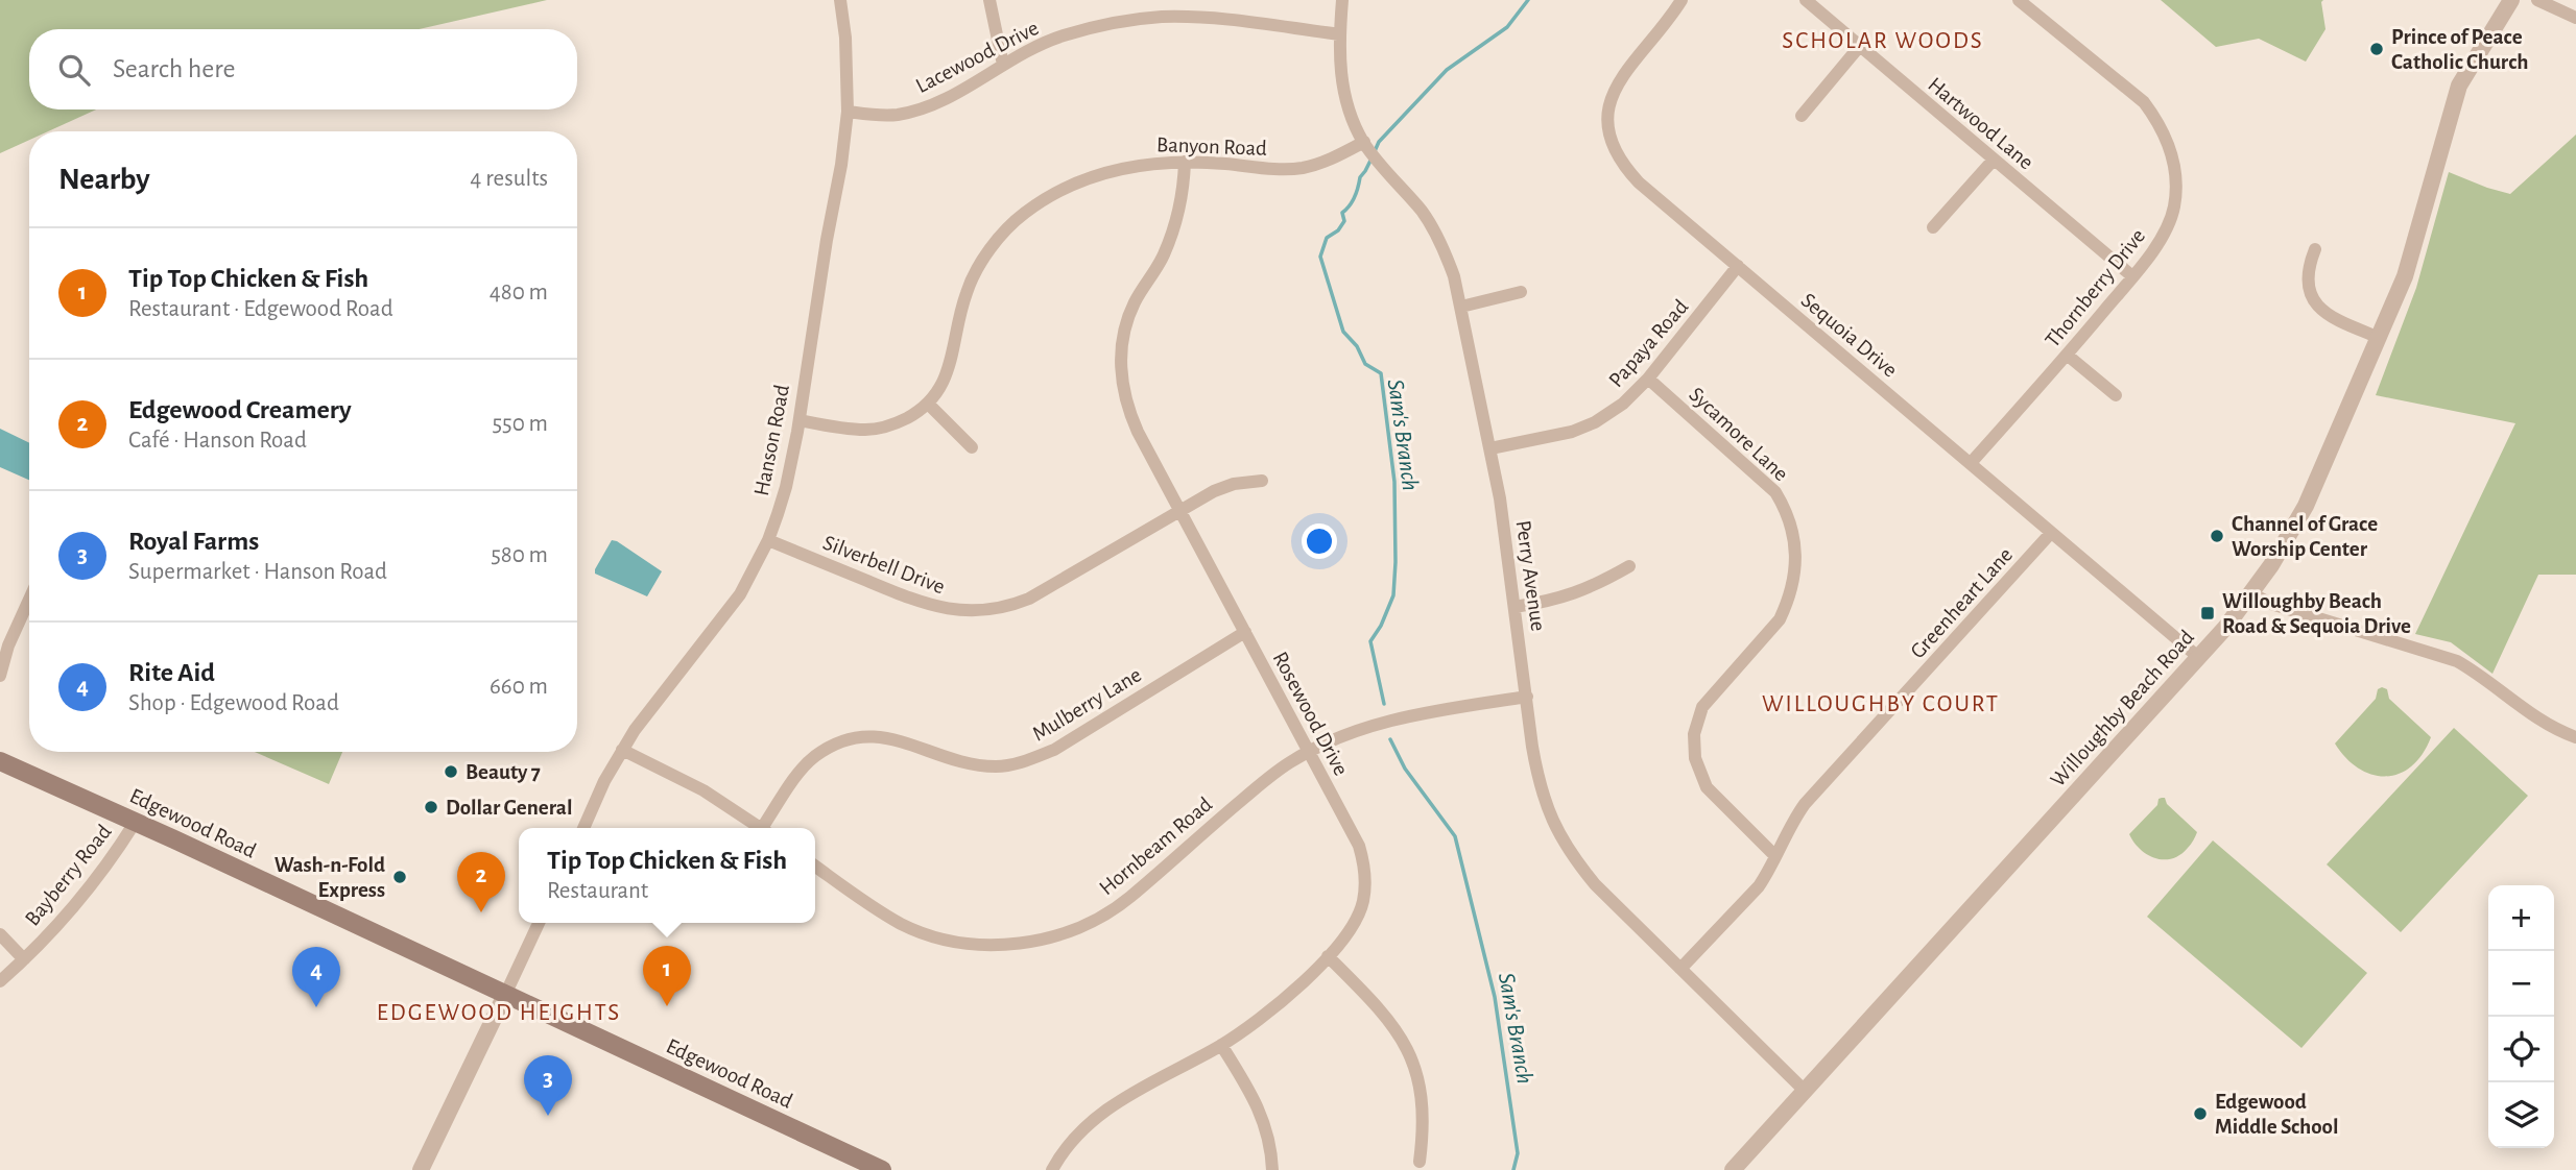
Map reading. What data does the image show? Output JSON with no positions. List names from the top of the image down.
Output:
{
  "streets": {
    "main road": ["Edgewood Road"],
    "street": [
      "Lacewood Drive",
      "Hartwood Lane",
      "Banyon Road",
      "Thornberry Drive",
      "Sequoia Drive",
      "Papaya Road",
      "Sycamore Lane",
      "Hanson Road",
      "Silverbell Drive",
      "Perry Avenue",
      "Greenheart Lane",
      "Mulberry Lane",
      "Willoughby Beach Road",
      "Rosewood Drive",
      "Hornbeam Road",
      "Bayberry Road"
    ]
  },
  "crossings": [
    ["Lacewood Drive", "Hanson Road"],
    ["Lacewood Drive", "Perry Avenue"],
    ["Hartwood Lane", "Thornberry Drive"],
    ["Banyon Road", "Hanson Road"],
    ["Banyon Road", "Perry Avenue"],
    ["Banyon Road", "Rosewood Drive"],
    ["Thornberry Drive", "Sequoia Drive"],
    ["Sequoia Drive", "Papaya Road"],
    ["Sequoia Drive", "Greenheart Lane"],
    ["Sequoia Drive", "Willoughby Beach Road"],
    ["Papaya Road", "Sycamore Lane"],
    ["Papaya Road", "Perry Avenue"],
    ["Sycamore Lane", "Greenheart Lane"],
    ["Hanson Road", "Silverbell Drive"],
    ["Silverbell Drive", "Rosewood Drive"],
    ["Perry Avenue", "Greenheart Lane"],
    ["Perry Avenue", "Willoughby Beach Road"],
    ["Perry Avenue", "Hornbeam Road"],
    ["Mulberry Lane", "Rosewood Drive"],
    ["Rosewood Drive", "Hornbeam Road"],
    ["Edgewood Road", "Bayberry Road"]
  ],
  "districts": ["SCHOLAR WOODS", "WILLOUGHBY COURT", "EDGEWOOD HEIGHTS"],
  "water": ["Sam's Branch"],
  "places": {
    "other": [
      "Prince of Peace Catholic Church",
      "Channel of Grace Worship Center",
      "Beauty 7",
      "Dollar General",
      "Wash-n-Fold Express",
      "Edgewood Middle School"
    ],
    "transit": ["Willoughby Beach Road & Sequoia Drive"]
  },
  "page": {
    "search": "Search here",
    "heading": ["Nearby", "4 results"],
    "list": [
      {
        "mark": "1",
        "name": "Tip Top Chicken & Fish",
        "note": "Restaurant · Edgewood Road",
        "value": "480 m"
      },
      {
        "mark": "2",
        "name": "Edgewood Creamery",
        "note": "Café · Hanson Road",
        "value": "550 m"
      },
      {
        "mark": "3",
        "name": "Royal Farms",
        "note": "Supermarket · Hanson Road",
        "value": "580 m"
      },
      {
        "mark": "4",
        "name": "Rite Aid",
        "note": "Shop · Edgewood Road",
        "value": "660 m"
      }
    ],
    "popup": ["Tip Top Chicken & Fish", "Restaurant"],
    "pins": [
      "2",
      "1",
      "4",
      "3"
    ],
    "map_buttons": ["+", "−"]
  }
}
